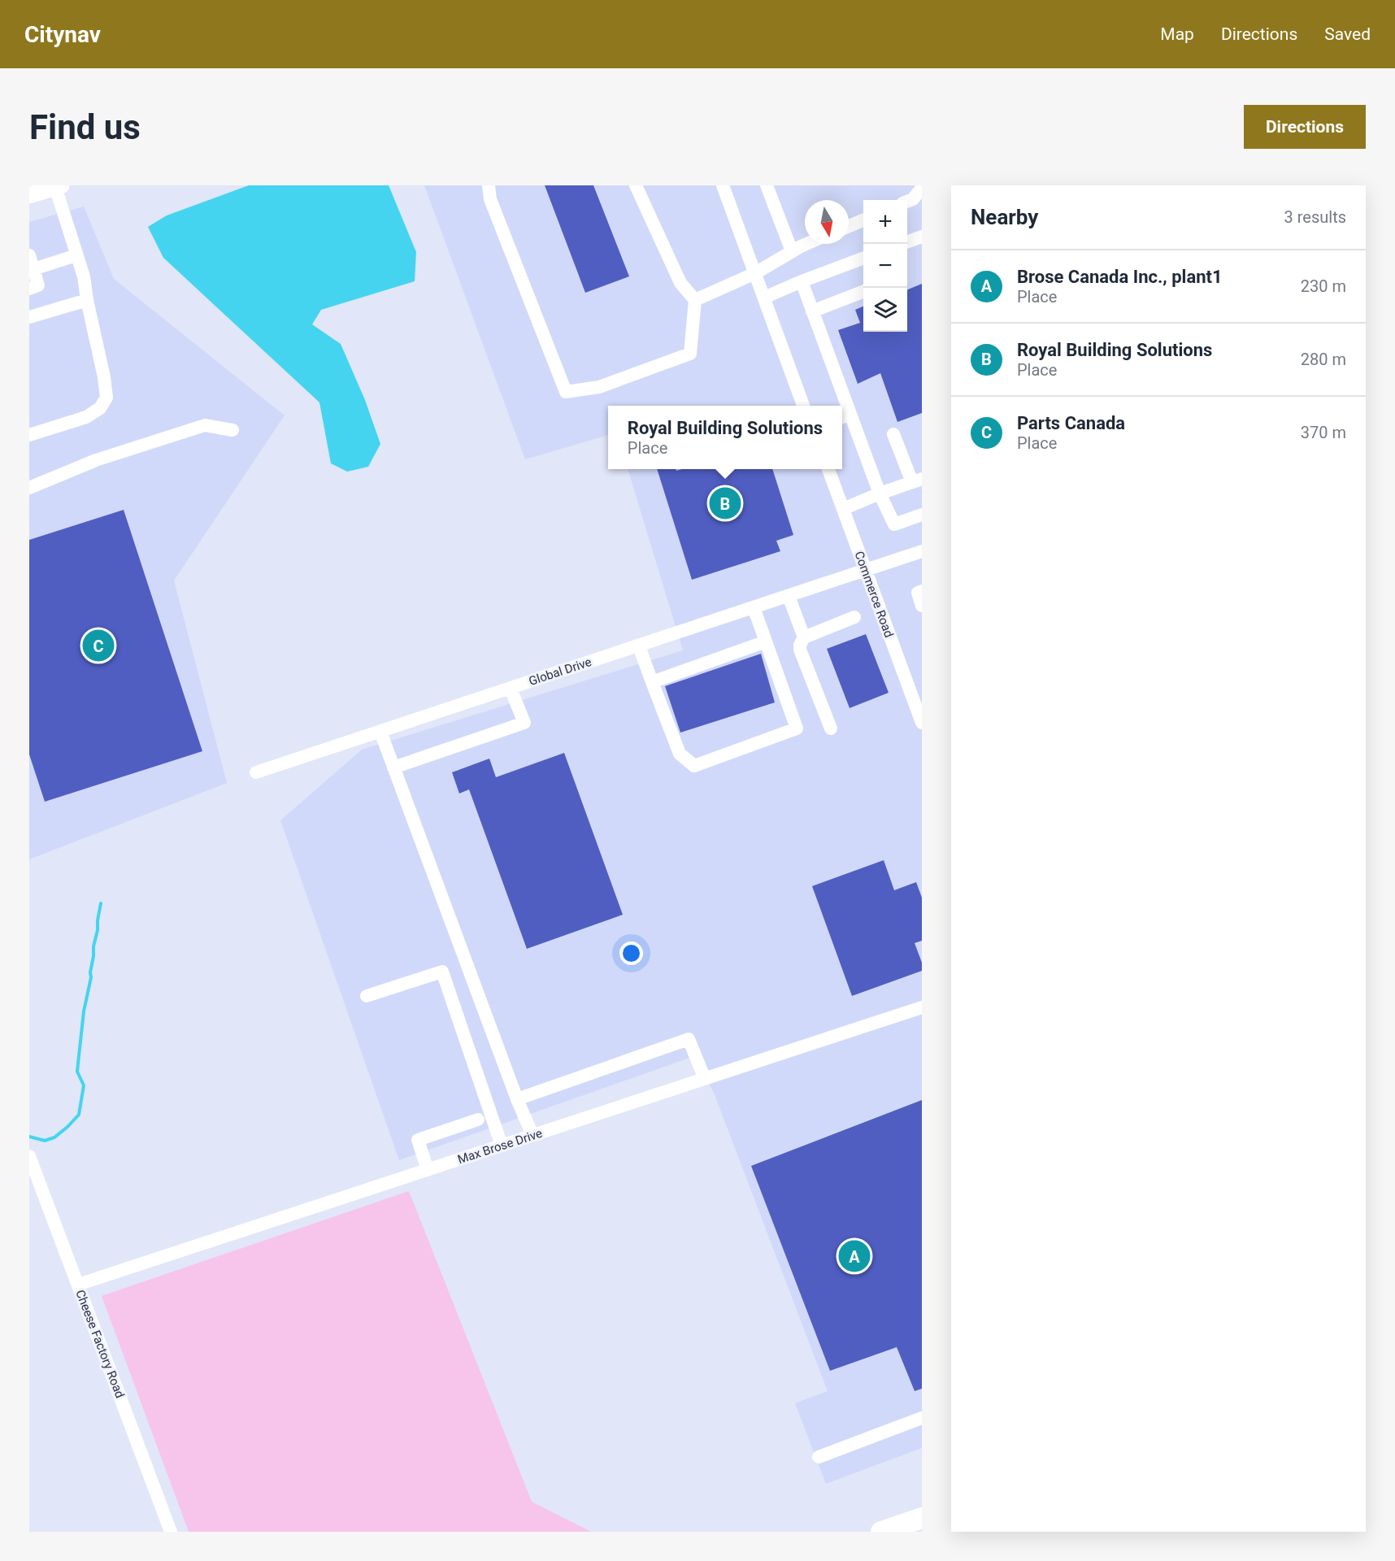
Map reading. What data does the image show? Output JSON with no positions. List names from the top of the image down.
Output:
{
  "streets": {
    "street": [
      "Commerce Road",
      "Global Drive",
      "Max Brose Drive",
      "Cheese Factory Road"
    ]
  },
  "crossings": [
    ["Commerce Road", "Global Drive"],
    ["Max Brose Drive", "Cheese Factory Road"]
  ],
  "north": "bottom",
  "page": {
    "header": "Citynav",
    "nav": ["Map", "Directions", "Saved"],
    "buttons": "Directions",
    "title": "Find us",
    "heading": ["Nearby", "3 results"],
    "map_buttons": ["+", "−"],
    "list": [
      {
        "mark": "A",
        "name": "Brose Canada Inc., plant1",
        "note": "Place",
        "value": "230 m"
      },
      {
        "mark": "B",
        "name": "Royal Building Solutions",
        "note": "Place",
        "value": "280 m"
      },
      {
        "mark": "C",
        "name": "Parts Canada",
        "note": "Place",
        "value": "370 m"
      }
    ],
    "popup": ["Royal Building Solutions", "Place"],
    "pins": ["B", "C", "A"]
  }
}
